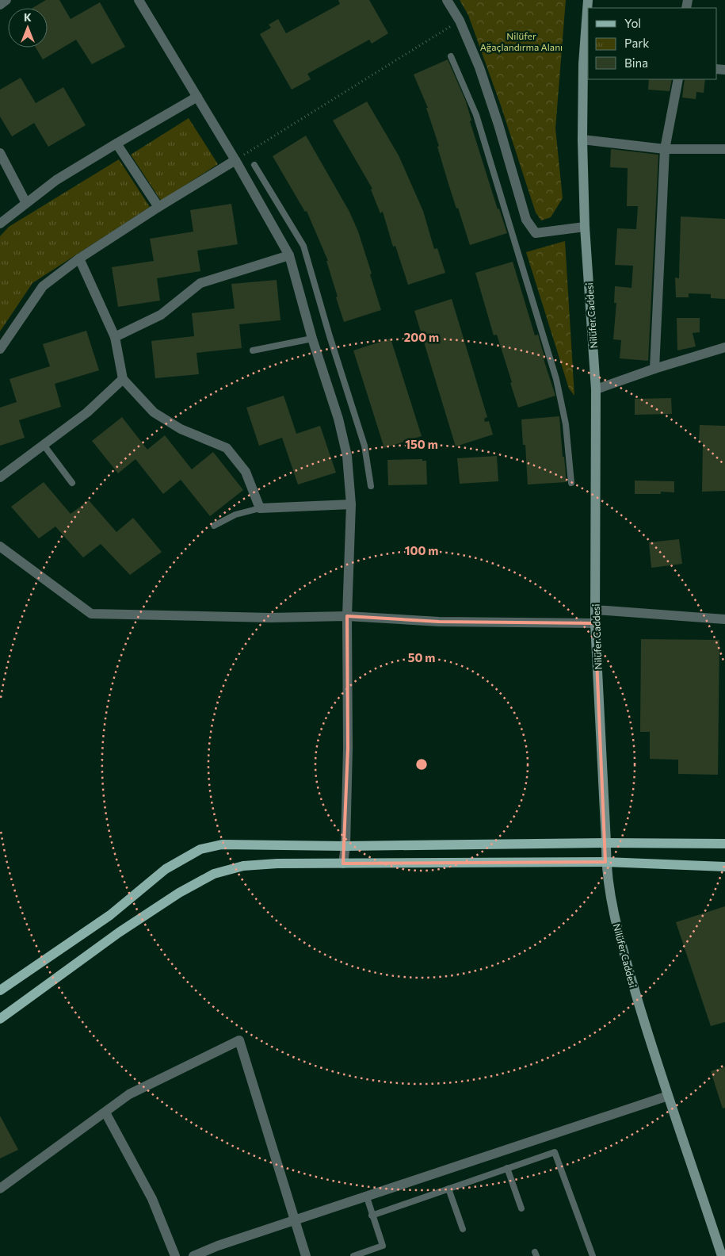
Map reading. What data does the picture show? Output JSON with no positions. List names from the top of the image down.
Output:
{
  "streets": {
    "street": ["Nilüfer Caddesi"]
  },
  "parks": ["Nilüfer Ağaçlandırma Alanı"],
  "legend": ["Yol", "Park", "Bina"],
  "north": "top",
  "rings": [
    "200 m",
    "150 m",
    "100 m",
    "50 m"
  ]
}
